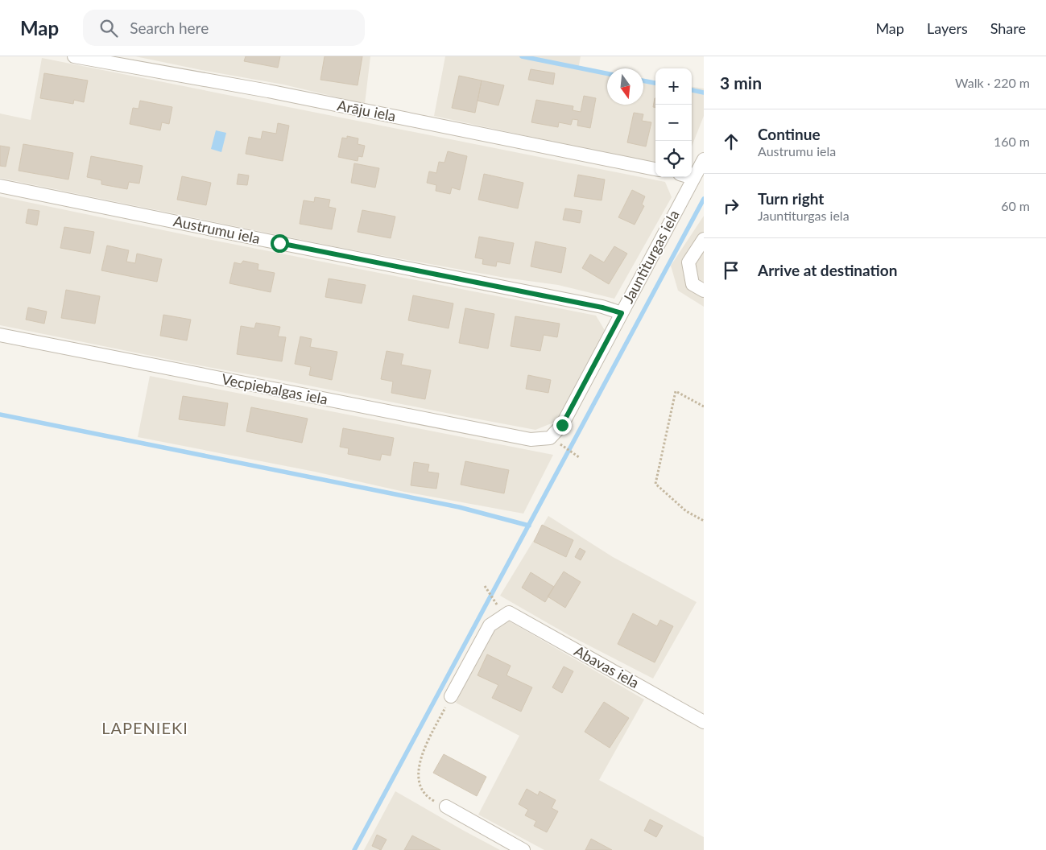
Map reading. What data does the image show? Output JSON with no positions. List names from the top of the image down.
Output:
{
  "streets": {
    "street": [
      "Arāju iela",
      "Austrumu iela",
      "Jauntiturgas iela",
      "Vecpiebalgas iela",
      "Abavas iela"
    ]
  },
  "crossings": [
    ["Austrumu iela", "Jauntiturgas iela"],
    ["Jauntiturgas iela", "Vecpiebalgas iela"]
  ],
  "districts": ["LAPENIEKI"],
  "north": "bottom",
  "page": {
    "header": "Map",
    "search": "Search here",
    "nav": ["Map", "Layers", "Share"],
    "heading": ["3 min", "Walk · 220 m"],
    "map_buttons": ["+", "−"],
    "list": [
      ["Continue", "Austrumu iela", "160 m"],
      ["Turn right", "Jauntiturgas iela", "60 m"],
      "Arrive at destination"
    ]
  }
}
